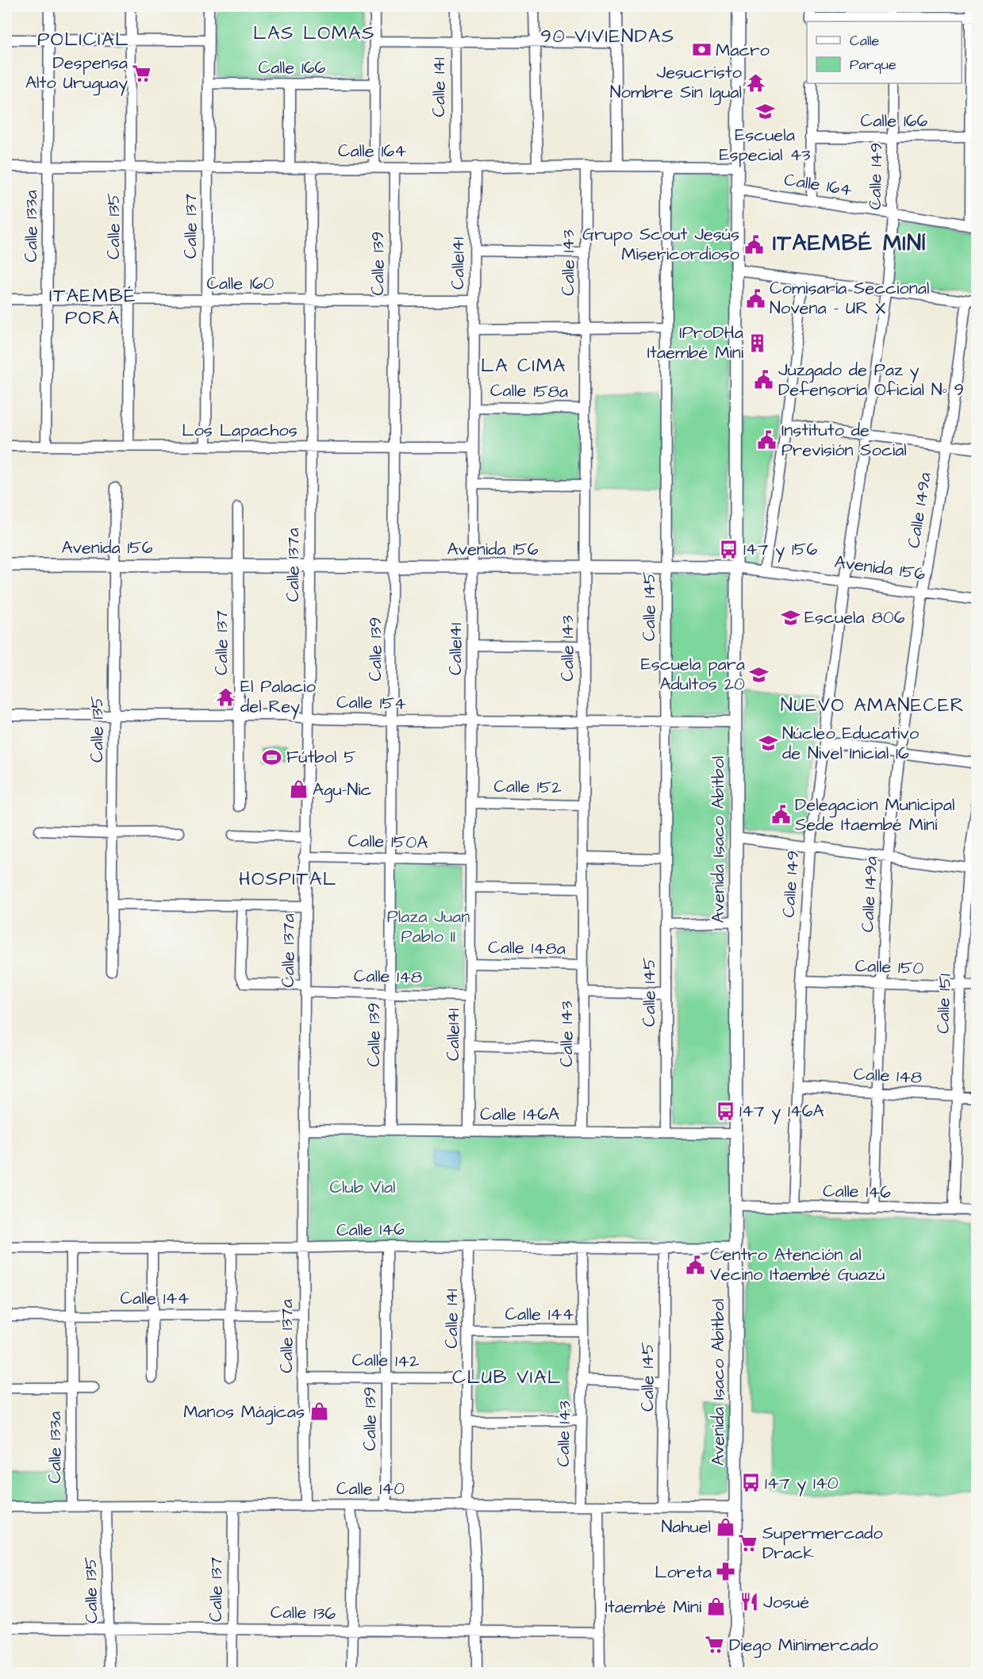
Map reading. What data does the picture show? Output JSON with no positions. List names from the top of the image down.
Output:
{
  "streets": {
    "main road": ["Avenida 156", "Avenida Isaco Abitbol"],
    "street": [
      "Calle 166",
      "Calle 141",
      "Calle 164",
      "Calle 149",
      "Calle 133a",
      "Calle 135",
      "Calle 137",
      "Calle 143",
      "Calle 139",
      "Calle141",
      "Calle 160",
      "Calle 158a",
      "Los Lapachos",
      "Calle 149a",
      "Calle 137a",
      "Calle 145",
      "Calle 154",
      "Calle 152",
      "Calle 150A",
      "Calle 148a",
      "Calle 150",
      "Calle 148",
      "Calle 151",
      "Calle 146A",
      "Calle 146",
      "Calle 144",
      "Calle 142",
      "Calle 140",
      "Calle 136"
    ]
  },
  "crossings": [
    ["Calle 166", "Calle 149"],
    ["Calle 166", "Calle 137"],
    ["Calle 141", "Calle 164"],
    ["Calle 141", "Calle 146"],
    ["Calle 141", "Calle 144"],
    ["Calle 141", "Calle 142"],
    ["Calle 141", "Calle 140"],
    ["Calle 141", "Calle 136"],
    ["Calle 164", "Calle 149"],
    ["Calle 164", "Calle 133a"],
    ["Calle 164", "Calle 135"],
    ["Calle 164", "Calle 137"],
    ["Calle 164", "Calle 143"],
    ["Calle 164", "Calle 139"],
    ["Calle 164", "Calle141"],
    ["Calle 164", "Calle 137a"],
    ["Calle 164", "Calle 145"],
    ["Calle 164", "Avenida Isaco Abitbol"],
    ["Calle 149", "Avenida 156"],
    ["Calle 149", "Calle 150"],
    ["Calle 149", "Calle 148"],
    ["Calle 149", "Calle 146"],
    ["Calle 133a", "Calle 160"],
    ["Calle 133a", "Los Lapachos"],
    ["Calle 133a", "Calle 146"],
    ["Calle 133a", "Calle 144"],
    ["Calle 133a", "Calle 140"],
    ["Calle 135", "Calle 160"],
    ["Calle 135", "Los Lapachos"],
    ["Calle 135", "Avenida 156"],
    ["Calle 135", "Calle 154"],
    ["Calle 135", "Calle 140"],
    ["Calle 135", "Calle 136"],
    ["Calle 137", "Calle 160"],
    ["Calle 137", "Los Lapachos"],
    ["Calle 137", "Avenida 156"],
    ["Calle 137", "Calle 154"],
    ["Calle 137", "Calle 140"],
    ["Calle 137", "Calle 136"],
    ["Calle 143", "Calle 158a"],
    ["Calle 143", "Avenida 156"],
    ["Calle 143", "Calle 154"],
    ["Calle 143", "Calle 152"],
    ["Calle 143", "Calle 148a"],
    ["Calle 143", "Calle 146A"],
    ["Calle 143", "Calle 146"],
    ["Calle 143", "Calle 144"],
    ["Calle 143", "Calle 140"],
    ["Calle 139", "Calle 160"],
    ["Calle 139", "Los Lapachos"],
    ["Calle 139", "Avenida 156"],
    ["Calle 139", "Calle 154"],
    ["Calle 139", "Calle 150A"],
    ["Calle 139", "Calle 148"],
    ["Calle 139", "Calle 146A"],
    ["Calle 139", "Calle 146"],
    ["Calle 139", "Calle 142"],
    ["Calle 139", "Calle 140"],
    ["Calle141", "Calle 160"],
    ["Calle141", "Calle 158a"],
    ["Calle141", "Los Lapachos"],
    ["Calle141", "Avenida 156"],
    ["Calle141", "Calle 154"],
    ["Calle141", "Calle 152"],
    ["Calle141", "Calle 150A"],
    ["Calle141", "Calle 148a"],
    ["Calle141", "Calle 148"],
    ["Calle141", "Calle 146A"],
    ["Calle 160", "Calle 137a"],
    ["Los Lapachos", "Calle 137a"],
    ["Calle 149a", "Avenida 156"],
    ["Calle 149a", "Calle 150"],
    ["Calle 149a", "Calle 148"],
    ["Calle 149a", "Calle 146"],
    ["Avenida 156", "Calle 137a"],
    ["Avenida 156", "Calle 145"],
    ["Avenida 156", "Avenida Isaco Abitbol"],
    ["Calle 137a", "Calle 154"],
    ["Calle 137a", "Calle 150A"],
    ["Calle 137a", "Calle 148"],
    ["Calle 137a", "Calle 146A"],
    ["Calle 137a", "Calle 146"],
    ["Calle 137a", "Calle 144"],
    ["Calle 137a", "Calle 142"],
    ["Calle 137a", "Calle 140"],
    ["Calle 145", "Calle 154"],
    ["Calle 145", "Calle 146A"],
    ["Calle 145", "Calle 146"],
    ["Calle 145", "Calle 140"],
    ["Calle 154", "Avenida Isaco Abitbol"],
    ["Avenida Isaco Abitbol", "Calle 146A"],
    ["Avenida Isaco Abitbol", "Calle 146"],
    ["Avenida Isaco Abitbol", "Calle 140"],
    ["Calle 150", "Calle 151"],
    ["Calle 148", "Calle 151"],
    ["Calle 151", "Calle 146"]
  ],
  "districts": [
    "LAS LOMAS",
    "90 VIVIENDAS",
    "POLICIAL",
    "ITAEMBÉ MINÍ",
    "ITAEMBÉ PORÁ",
    "LA CIMA",
    "NUEVO AMANECER",
    "HOSPITAL",
    "CLUB VIAL"
  ],
  "parks": ["Plaza Juan Pablo II", "Club Vial"],
  "places": {
    "bank": ["Macro"],
    "supermarket": ["Despensa Alto Uruguay", "Supermercado Drack", "Diego Minimercado"],
    "temple": ["Jesucristo Nombre Sin Igual", "El Palacio del Rey"],
    "school or university": [
      "Escuela Especial 43",
      "Escuela 806",
      "Escuela para Adultos 20",
      "Núcleo Educativo de Nivel Inicial 16"
    ],
    "public building": [
      "Grupo Scout Jesús Misericordioso",
      "Comisaría Seccional Novena - UR X",
      "Juzgado de Paz y Defensoría Oficial Nº 9",
      "Instituto de Previsión Social",
      "Delegacion Municipal Sede Itaembé Miní",
      "Centro Atención al Vecino Itaembé Guazú"
    ],
    "building": ["IProDHa Itaembé Miní"],
    "bus stop": ["147 y 156", "147 y 146A", "147 y 140"],
    "sports": ["Fútbol 5"],
    "shop": [
      "Agu-Nic",
      "Manos Mágicas",
      "Nahuel",
      "Itaembé Miní"
    ],
    "pharmacy": ["Loreta"],
    "restaurant": ["Josué"]
  },
  "legend": ["Calle", "Parque"]
}
